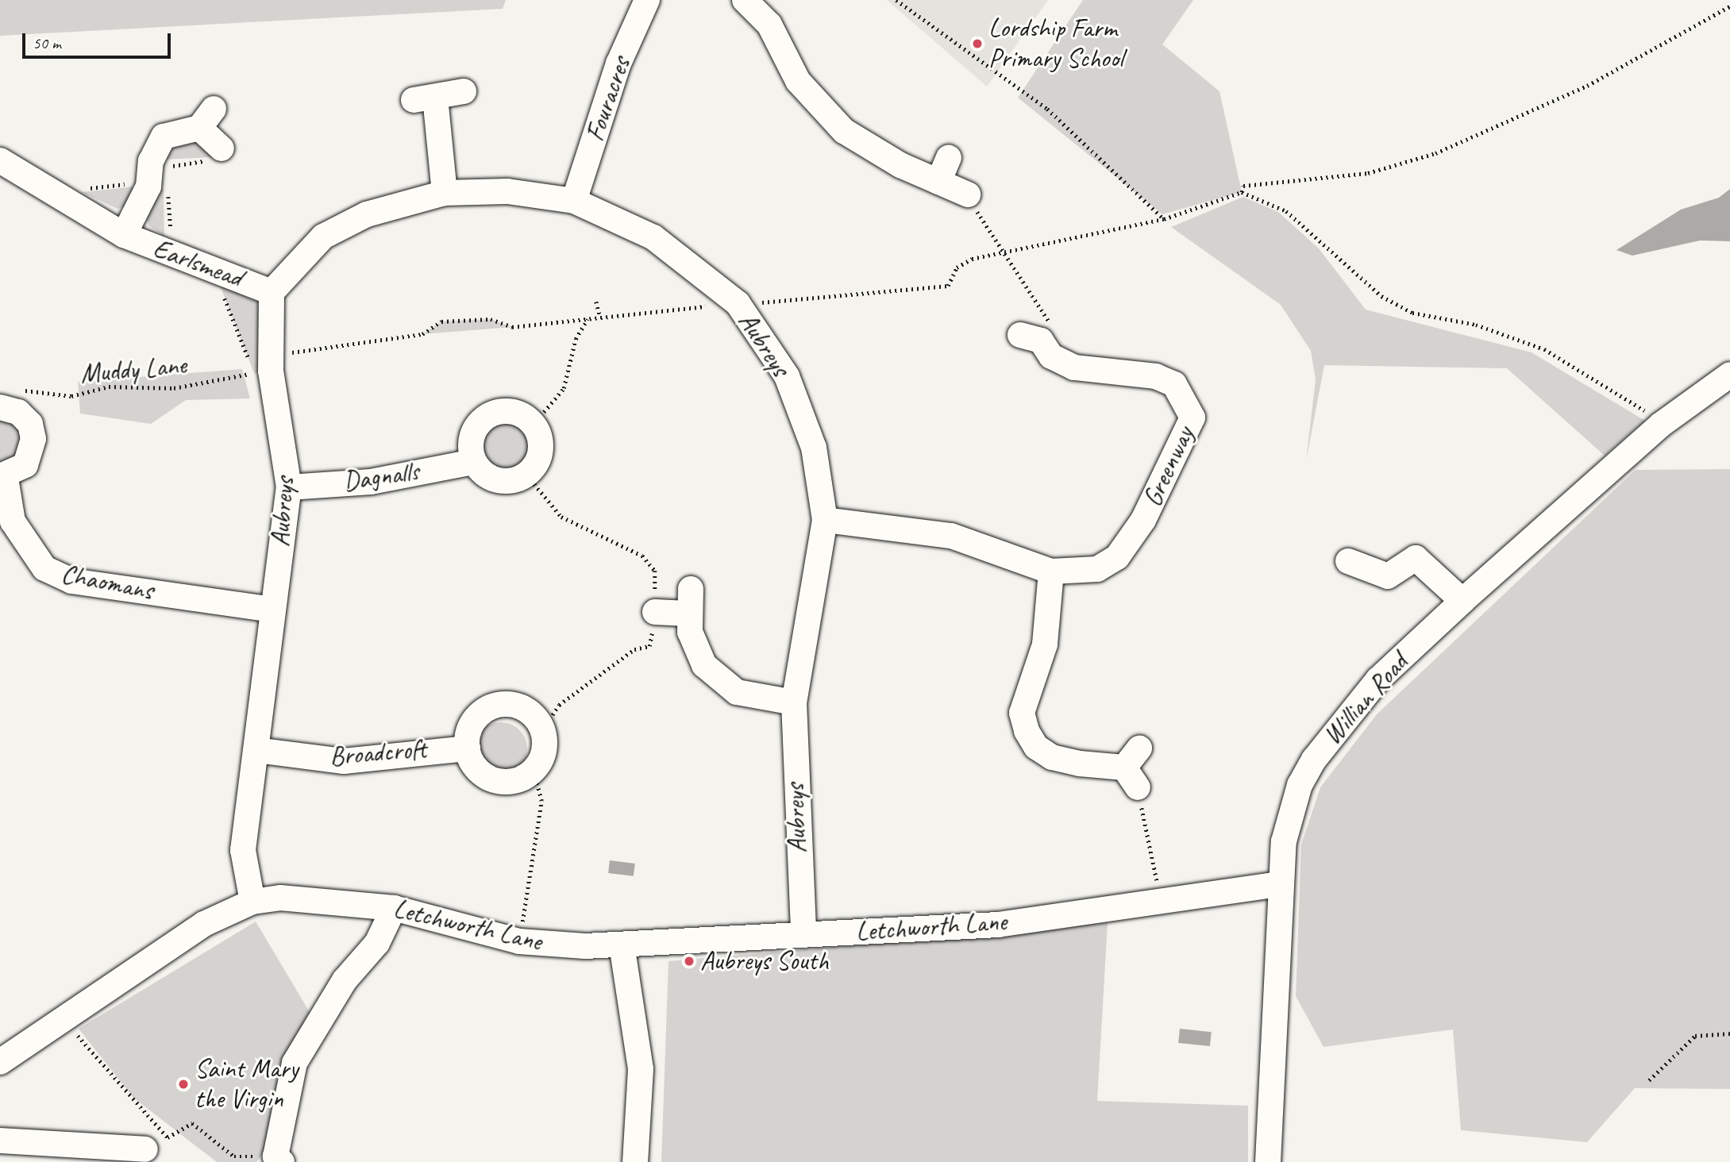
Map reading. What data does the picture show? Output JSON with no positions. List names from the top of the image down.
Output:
{
  "streets": {
    "street": [
      "Fouracres",
      "Earlsmead",
      "Aubreys",
      "Greenway",
      "Dagnalls",
      "Chaomans",
      "Willian Road",
      "Broadcroft",
      "Letchworth Lane"
    ],
    "path": ["Muddy Lane"]
  },
  "crossings": [
    ["Fouracres", "Aubreys"],
    ["Earlsmead", "Aubreys"],
    ["Aubreys", "Muddy Lane"],
    ["Aubreys", "Greenway"],
    ["Aubreys", "Dagnalls"],
    ["Aubreys", "Chaomans"],
    ["Aubreys", "Broadcroft"],
    ["Aubreys", "Letchworth Lane"],
    ["Muddy Lane", "Chaomans"],
    ["Willian Road", "Letchworth Lane"]
  ],
  "places": ["Lordship Farm Primary School", "Aubreys South", "Saint Mary the Virgin"],
  "scale_bar": "50 m"
}
